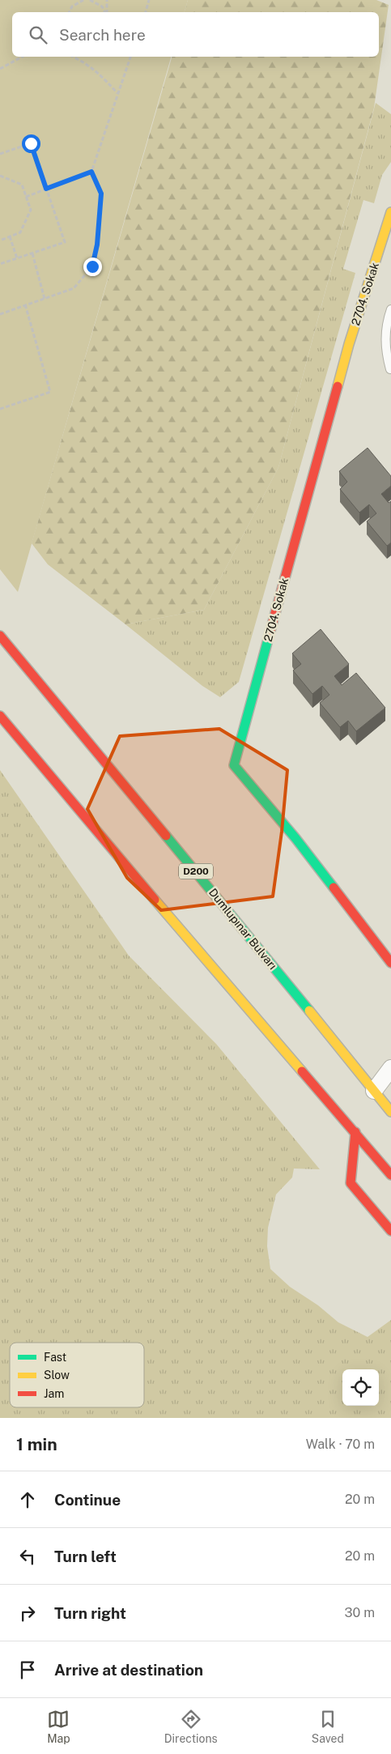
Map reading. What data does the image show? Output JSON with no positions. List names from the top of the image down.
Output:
{
  "streets": {
    "main road": ["2704. Sokak", "D200", "Dumlupınar Bulvarı"]
  },
  "legend": ["Fast", "Slow", "Jam"],
  "page": {
    "search": "Search here",
    "heading": ["1 min", "Walk · 70 m"],
    "list": [
      ["Continue", "20 m"],
      ["Turn left", "20 m"],
      ["Turn right", "30 m"],
      "Arrive at destination"
    ],
    "nav": ["Map", "Directions", "Saved"]
  }
}
